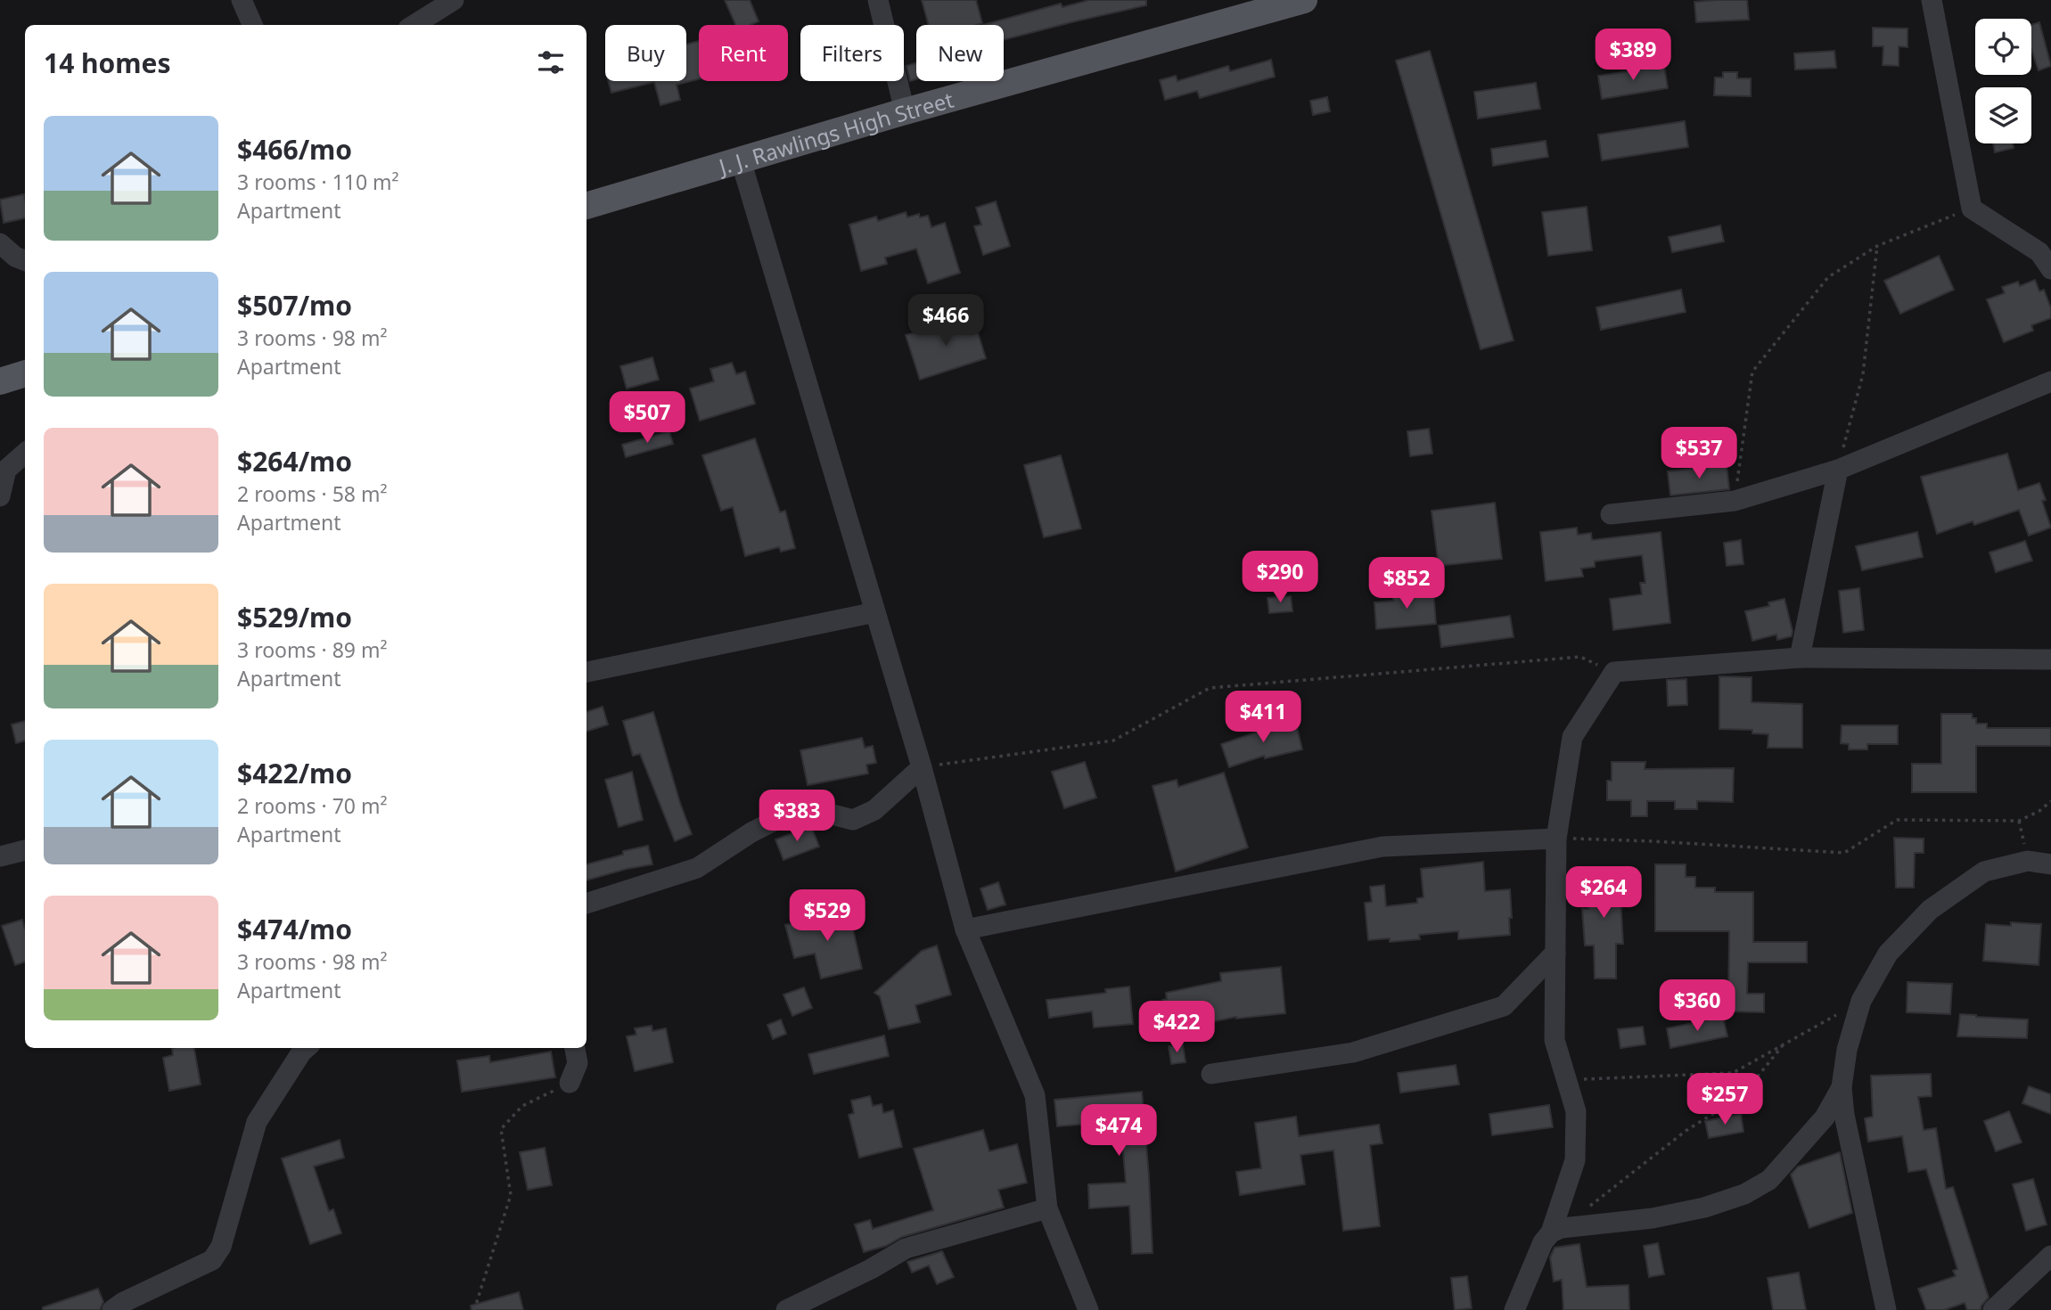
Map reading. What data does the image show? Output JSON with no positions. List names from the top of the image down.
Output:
{
  "streets": {
    "main road": ["J. J. Rawlings High Street"]
  },
  "page": {
    "chip": [
      "Buy",
      "Rent",
      "Filters",
      "New"
    ],
    "heading": "14 homes",
    "price": [
      "$389",
      "$466",
      "$507",
      "$537",
      "$290",
      "$852",
      "$411",
      "$383",
      "$264",
      "$529",
      "$360",
      "$422",
      "$257",
      "$474"
    ],
    "list": [
      {
        "name": "$466/mo",
        "note": "3 rooms · 110 m² · Apartment"
      },
      {
        "name": "$507/mo",
        "note": "3 rooms · 98 m² · Apartment"
      },
      {
        "name": "$264/mo",
        "note": "2 rooms · 58 m² · Apartment"
      },
      {
        "name": "$529/mo",
        "note": "3 rooms · 89 m² · Apartment"
      },
      {
        "name": "$422/mo",
        "note": "2 rooms · 70 m² · Apartment"
      },
      {
        "name": "$474/mo",
        "note": "3 rooms · 98 m² · Apartment"
      }
    ]
  }
}
